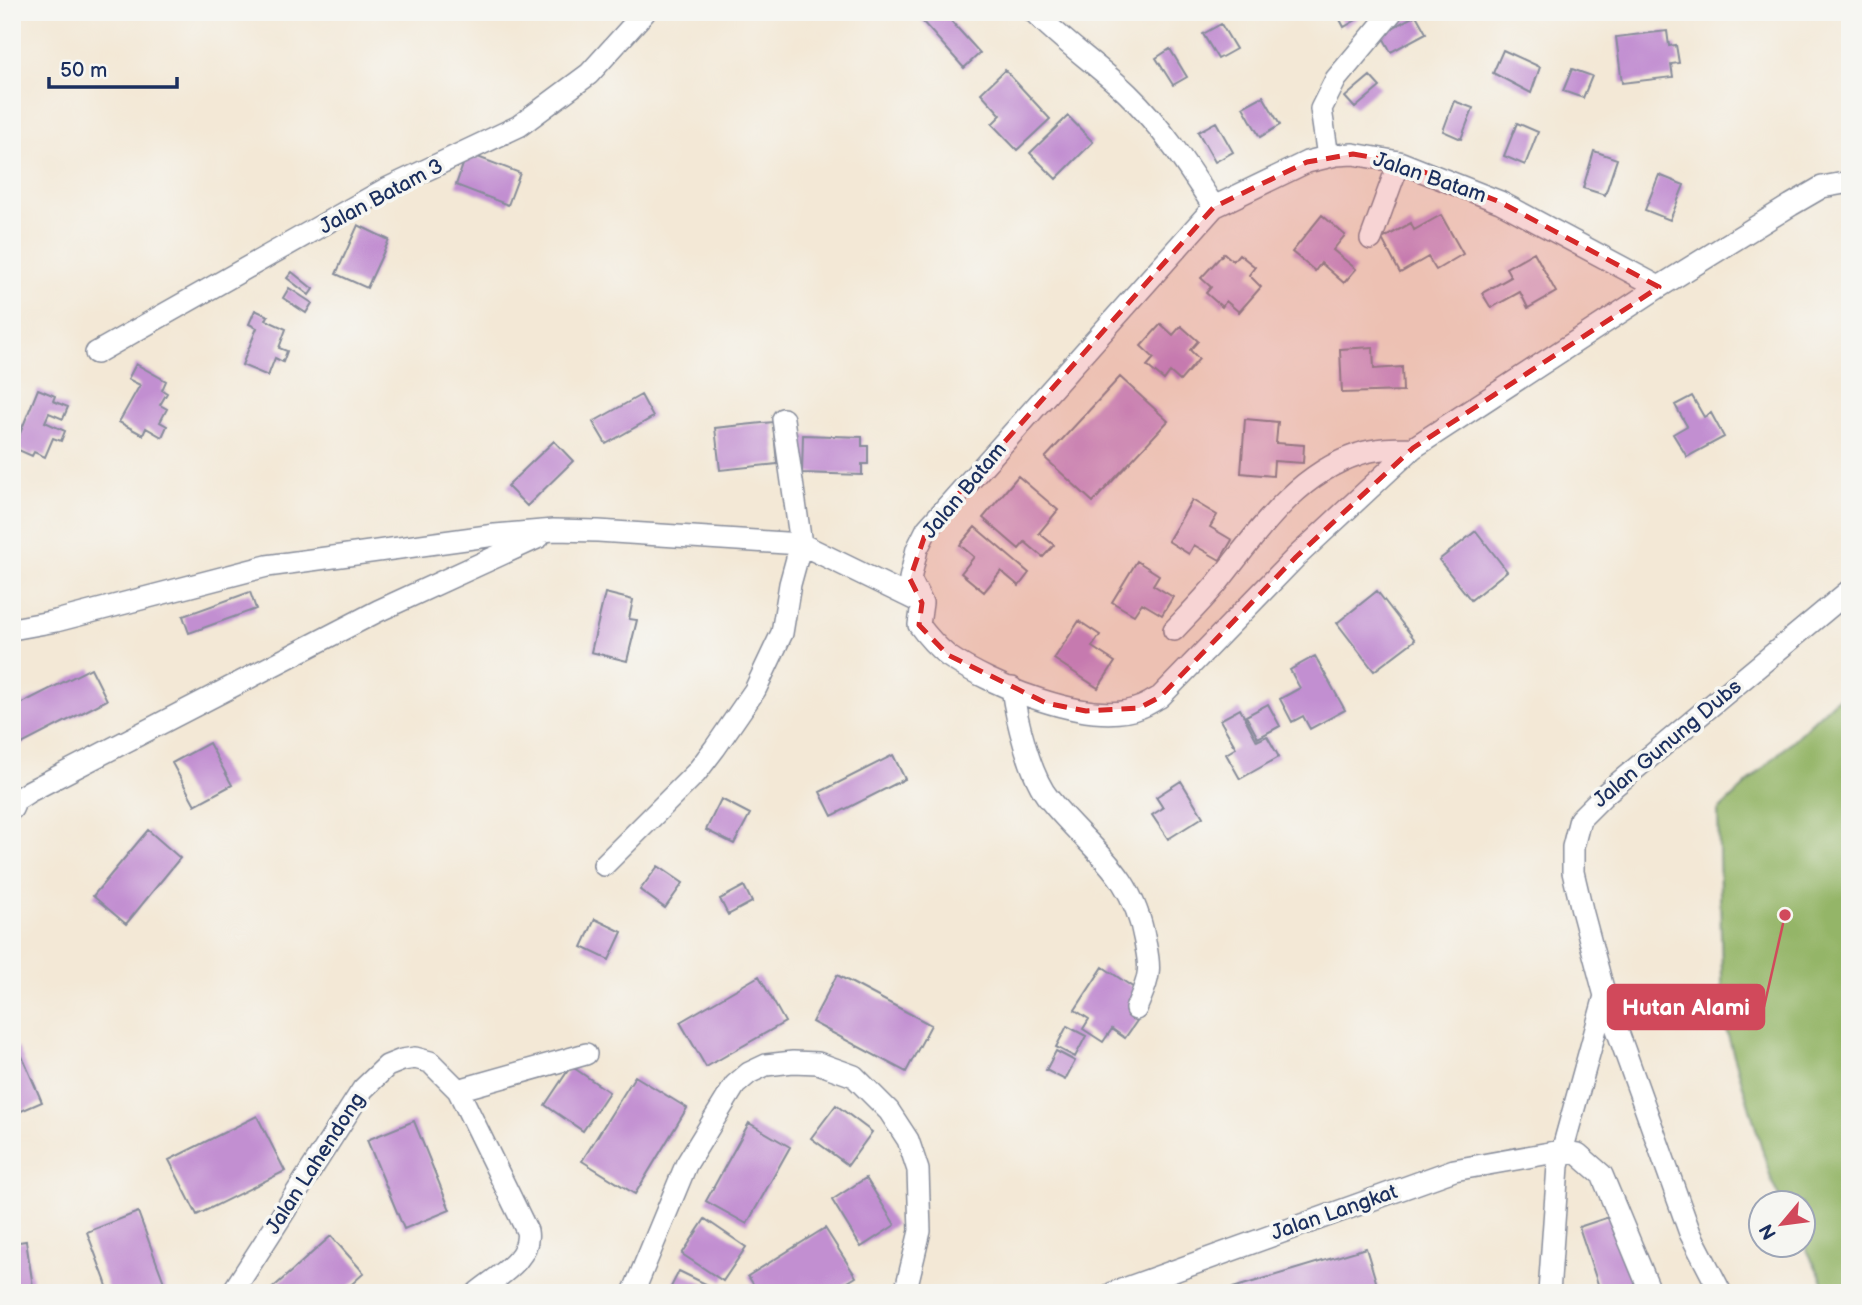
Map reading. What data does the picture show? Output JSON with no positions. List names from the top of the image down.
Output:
{
  "streets": {
    "street": [
      "Jalan Batam",
      "Jalan Batam 3",
      "Jalan Gunung Dubs",
      "Jalan Lahendong",
      "Jalan Langkat"
    ]
  },
  "places": ["Hutan Alami"],
  "scale_bar": "50 m",
  "north": "bottom left"
}
